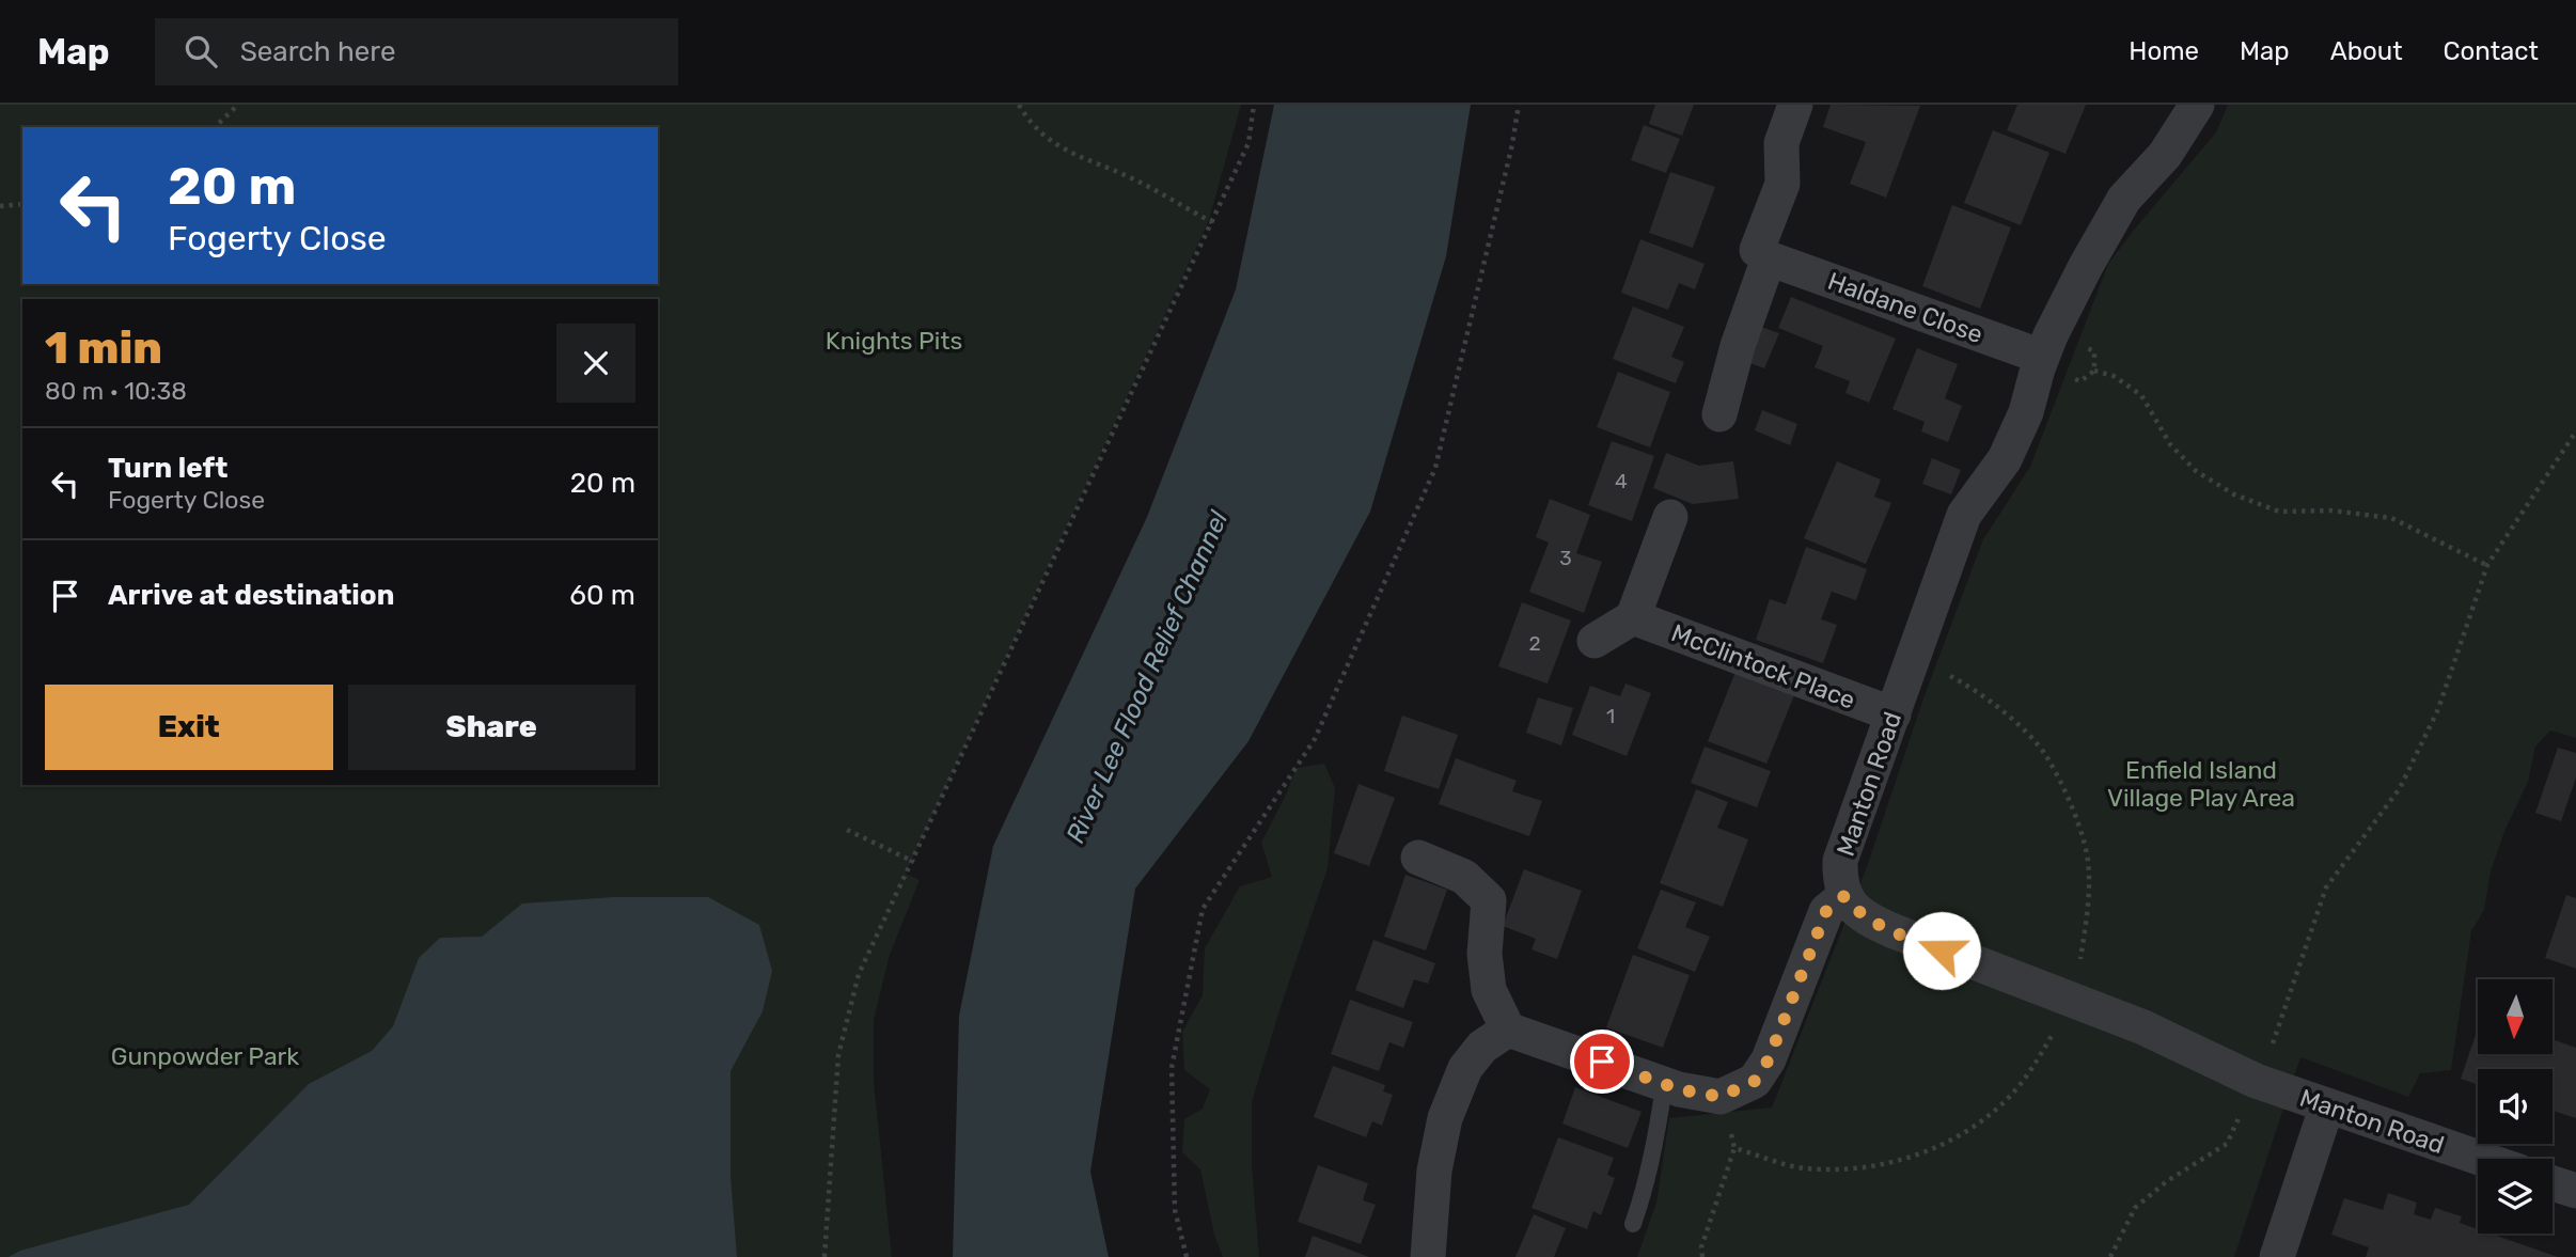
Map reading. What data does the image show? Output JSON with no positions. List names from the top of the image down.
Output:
{
  "streets": {
    "street": ["Haldane Close", "McClintock Place", "Manton Road"]
  },
  "crossings": [
    ["Haldane Close", "Manton Road"],
    ["McClintock Place", "Manton Road"]
  ],
  "water": ["River Lee Flood Relief Channel"],
  "parks": ["Knights Pits", "Enfield Island Village Play Area", "Gunpowder Park"],
  "house_numbers": [
    "4",
    "3",
    "2",
    "1"
  ],
  "north": "bottom",
  "page": {
    "header": "Map",
    "search": "Search here",
    "nav": [
      "Home",
      "Map",
      "About",
      "Contact"
    ],
    "turn": ["20 m", "Fogerty Close"],
    "heading": ["1 min", "80 m · 10:38"],
    "list": [
      {
        "name": "Turn left",
        "note": "Fogerty Close",
        "value": "20 m"
      },
      {
        "name": "Arrive at destination",
        "value": "60 m"
      }
    ],
    "buttons": ["Exit", "Share"]
  }
}
